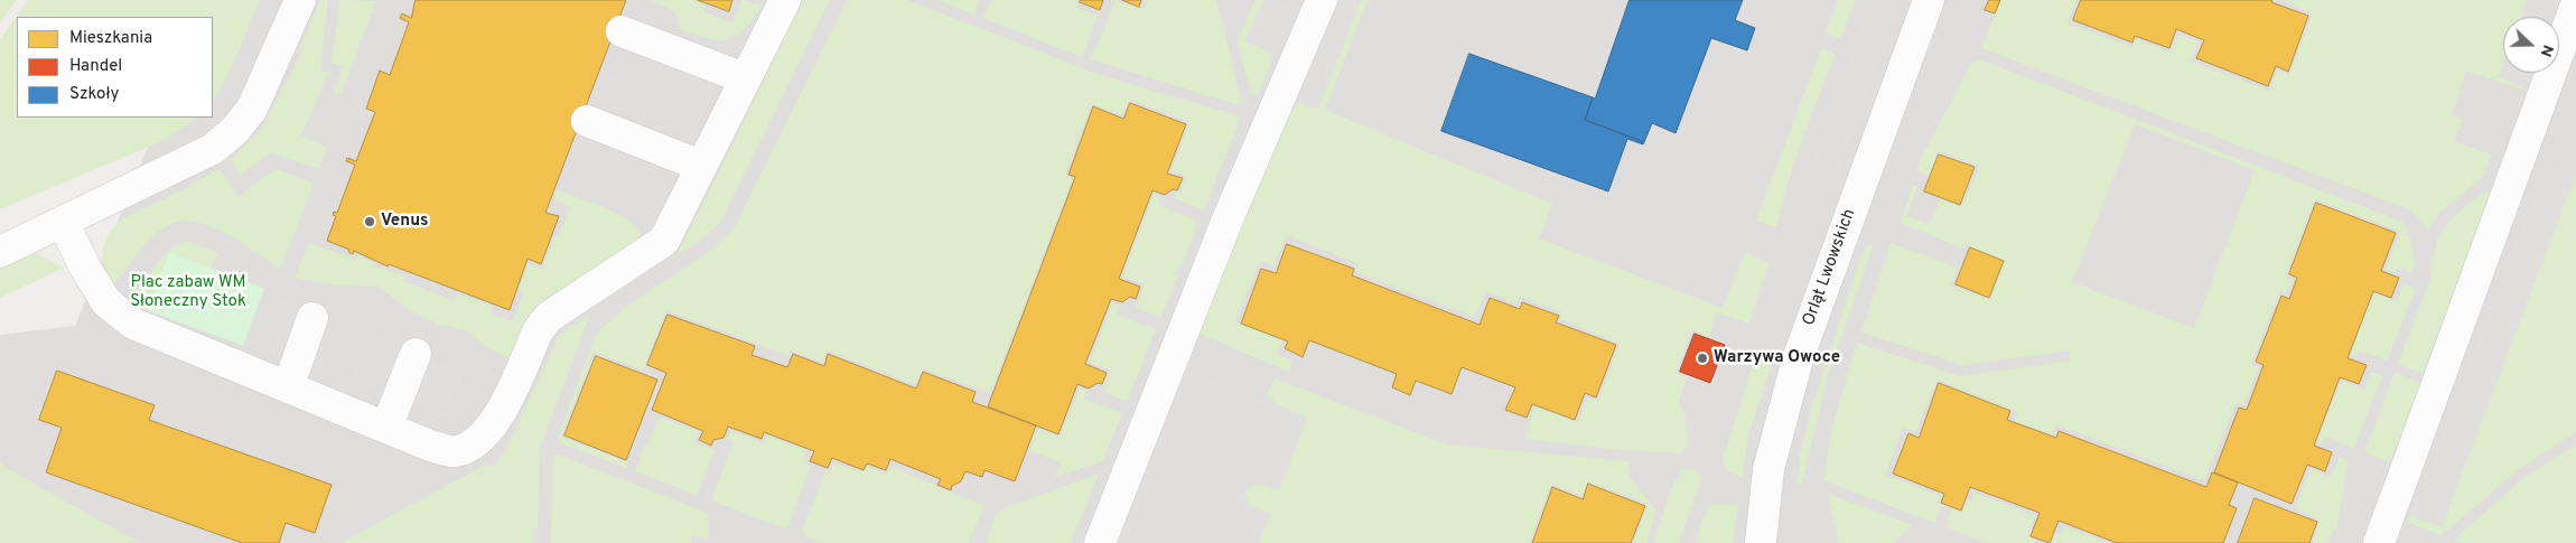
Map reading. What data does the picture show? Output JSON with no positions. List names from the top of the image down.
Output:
{
  "streets": {
    "street": ["Orląt Lwowskich"]
  },
  "parks": ["Plac zabaw WM Słoneczny Stok"],
  "places": ["Venus", "Warzywa Owoce"],
  "legend": ["Mieszkania", "Handel", "Szkoły"],
  "north": "right"
}
